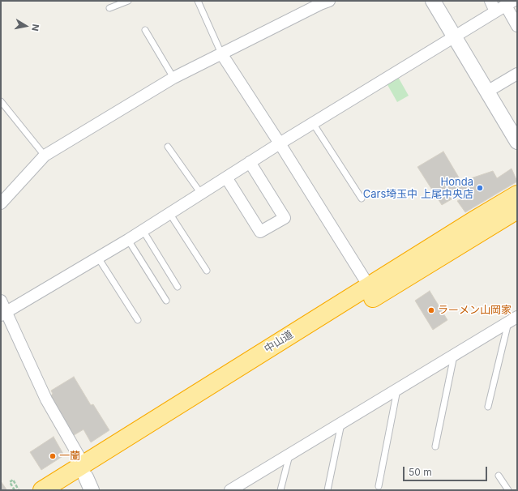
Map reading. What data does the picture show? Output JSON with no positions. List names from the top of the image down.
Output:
{
  "streets": {
    "highway": ["中山道"]
  },
  "places": ["Honda Cars埼玉中 上尾中央店", "ラーメン山岡家", "一蘭"],
  "scale_bar": "50 m",
  "north": "right"
}
